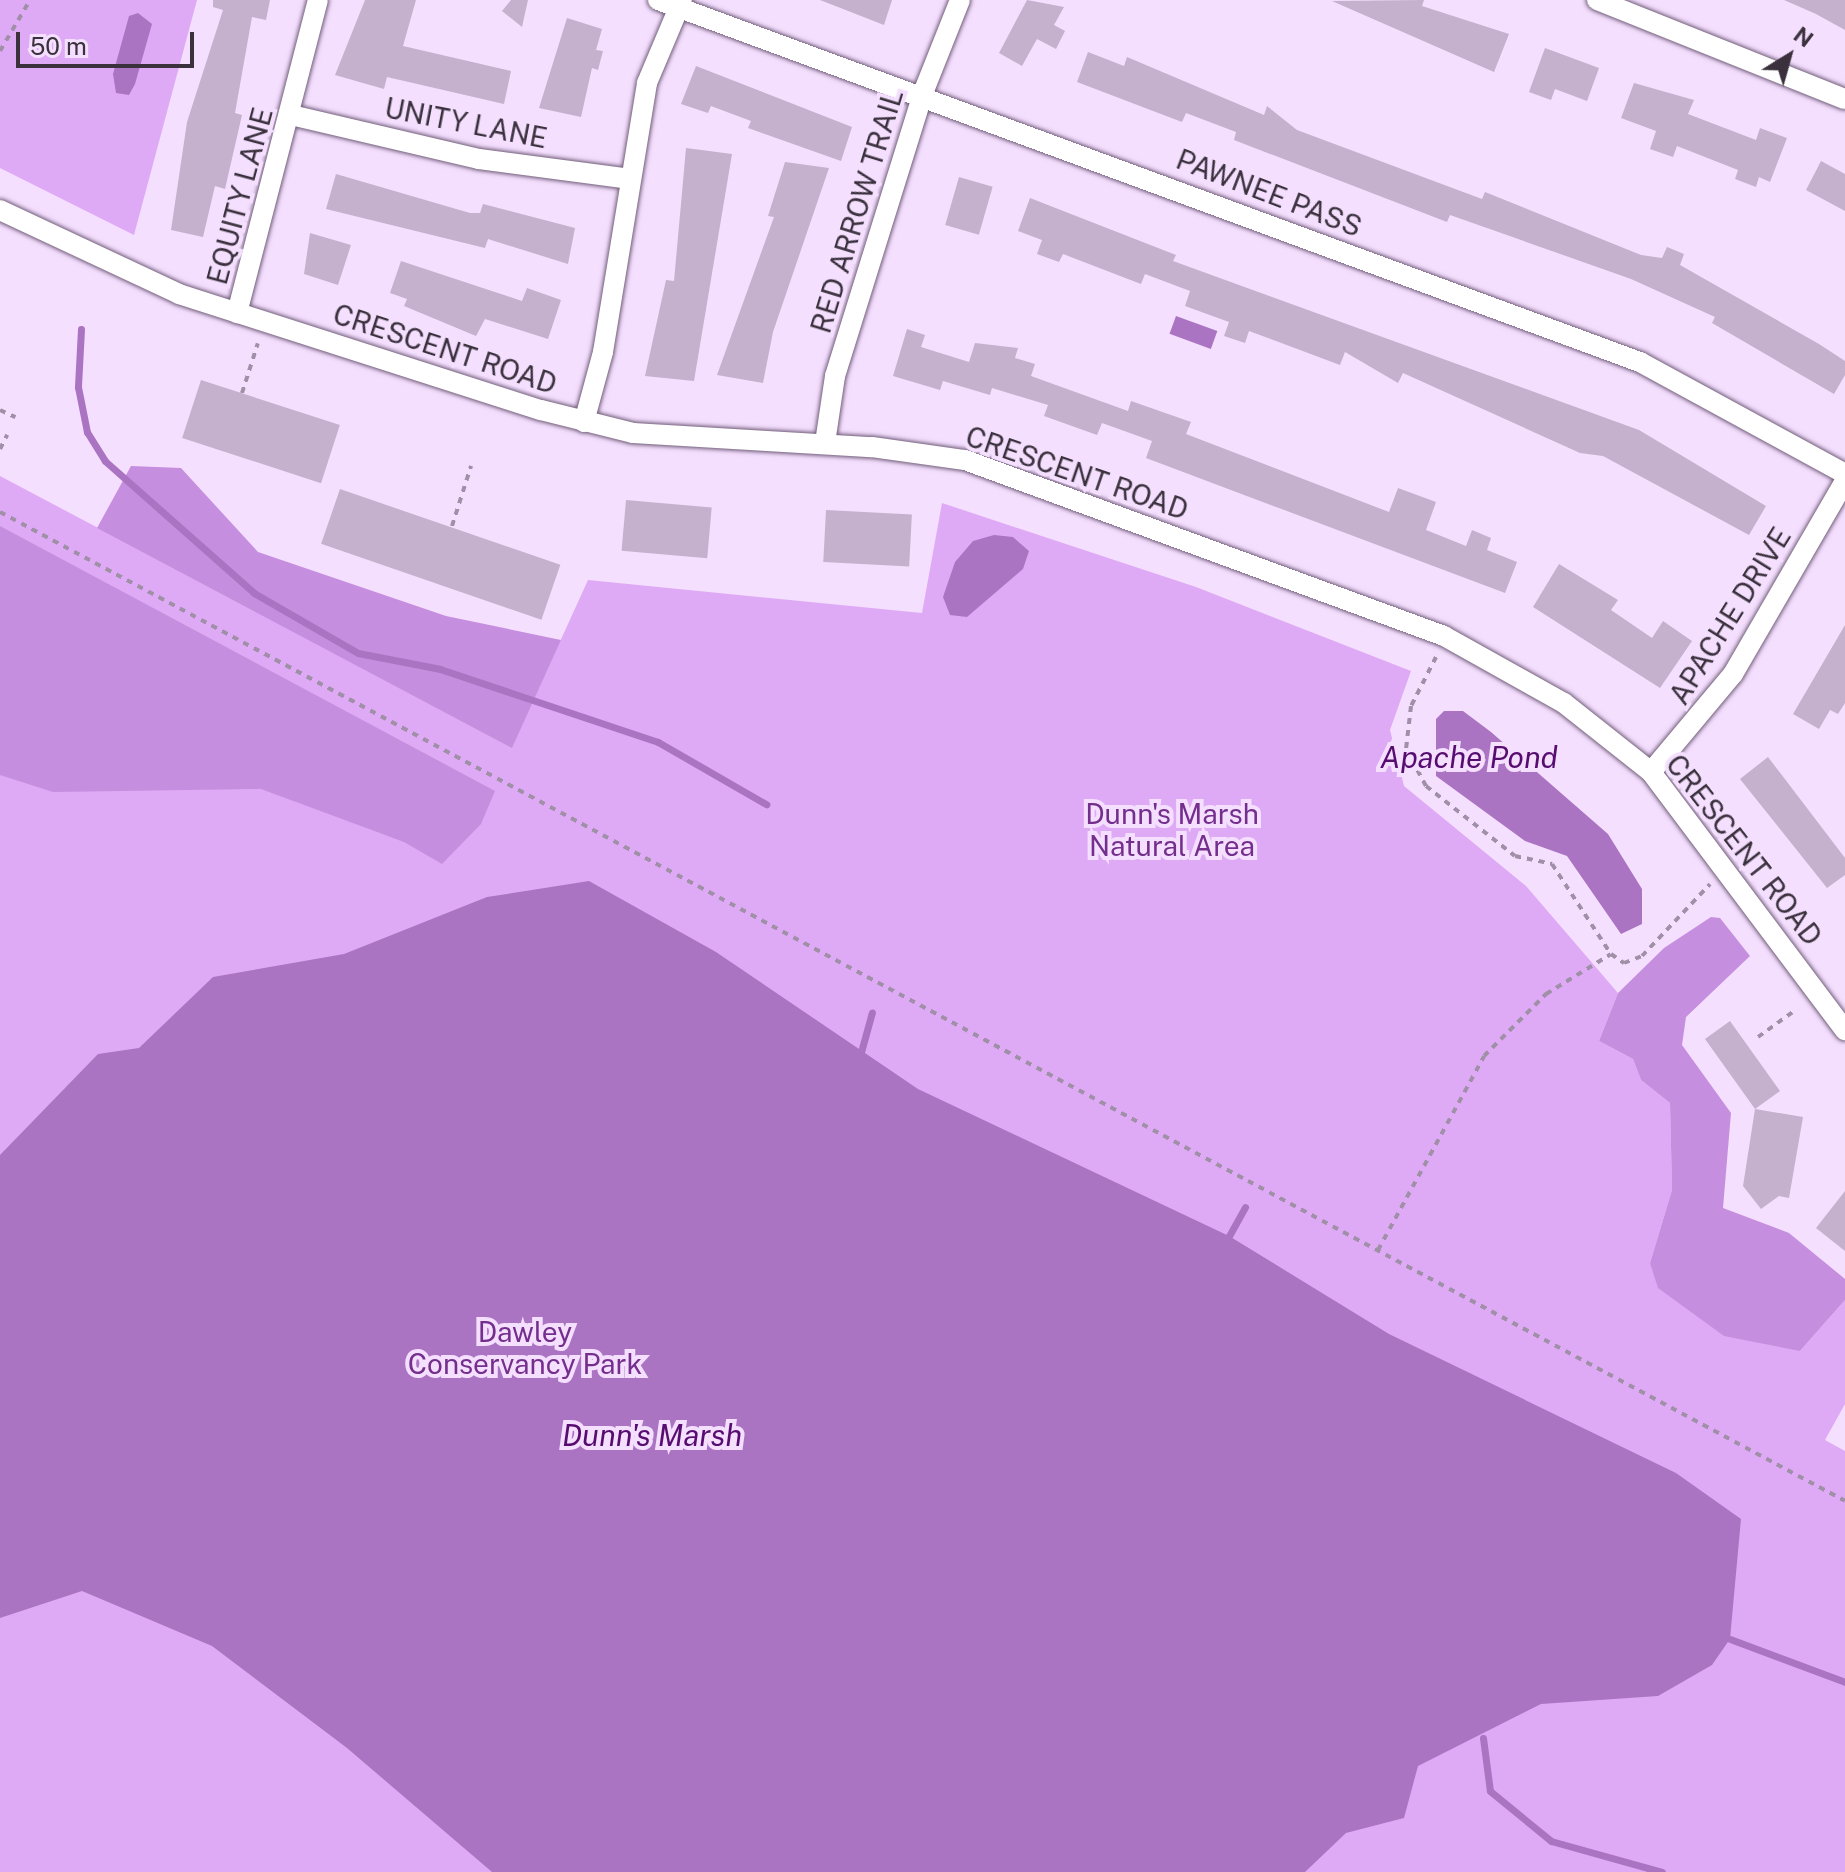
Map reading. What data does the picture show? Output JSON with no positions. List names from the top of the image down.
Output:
{
  "streets": {
    "street": [
      "UNITY LANE",
      "PAWNEE PASS",
      "EQUITY LANE",
      "RED ARROW TRAIL",
      "CRESCENT ROAD",
      "APACHE DRIVE"
    ]
  },
  "crossings": [
    ["UNITY LANE", "EQUITY LANE"],
    ["PAWNEE PASS", "RED ARROW TRAIL"],
    ["EQUITY LANE", "CRESCENT ROAD"],
    ["RED ARROW TRAIL", "CRESCENT ROAD"],
    ["CRESCENT ROAD", "APACHE DRIVE"]
  ],
  "water": ["Apache Pond", "Dunn's Marsh"],
  "parks": ["Dunn's Marsh Natural Area", "Dawley Conservancy Park"],
  "scale_bar": "50 m",
  "north": "top right"
}
